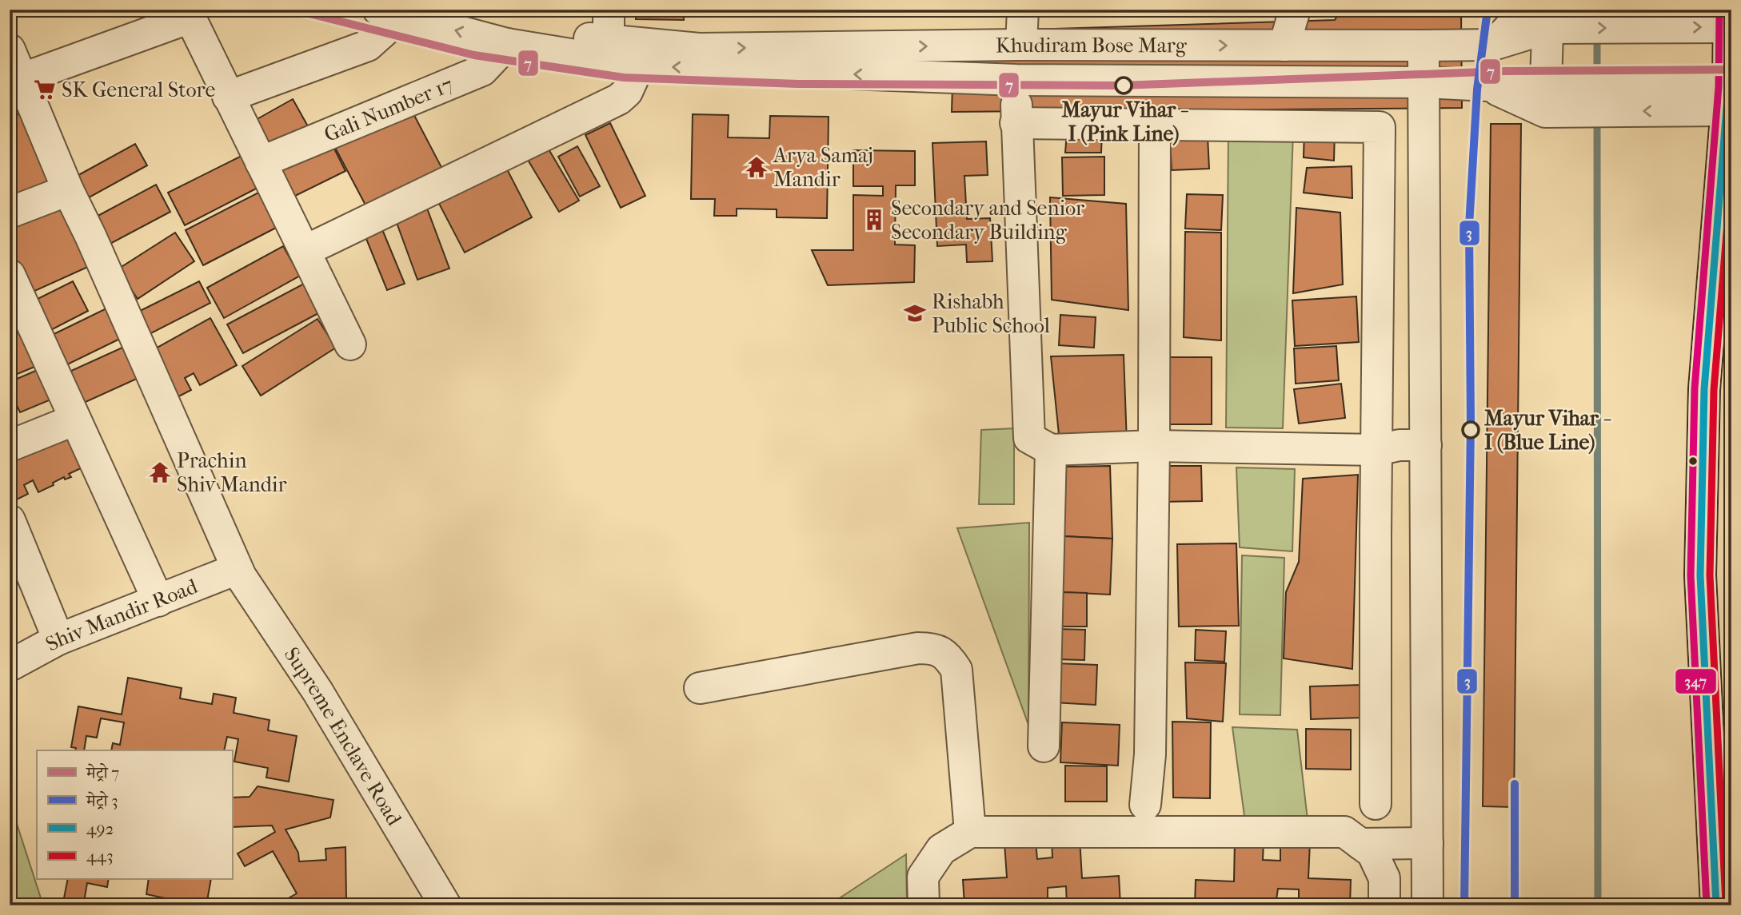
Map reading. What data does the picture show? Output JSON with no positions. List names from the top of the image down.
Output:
{
  "streets": {
    "street": [
      "Khudiram Bose Marg",
      "Gali Number 17",
      "Shiv Mandir Road",
      "Supreme Enclave Road"
    ]
  },
  "crossings": [
    ["Khudiram Bose Marg", "Gali Number 17"],
    ["Shiv Mandir Road", "Supreme Enclave Road"]
  ],
  "places": {
    "other": ["Mayur Vihar - I (Pink Line)", "Mayur Vihar - I (Blue Line)"],
    "supermarket": ["SK General Store"],
    "temple": ["Arya Samaj Mandir", "Prachin Shiv Mandir"],
    "building": ["Secondary and Senior Secondary Building"],
    "school or university": ["Rishabh Public School"]
  },
  "lines": [
    "metro line 7",
    "metro line 3",
    "transit line 492",
    "transit line 347",
    "transit line 443"
  ],
  "legend": [
    "मेट्रो 7",
    "मेट्रो 3",
    "492",
    "443"
  ]
}
